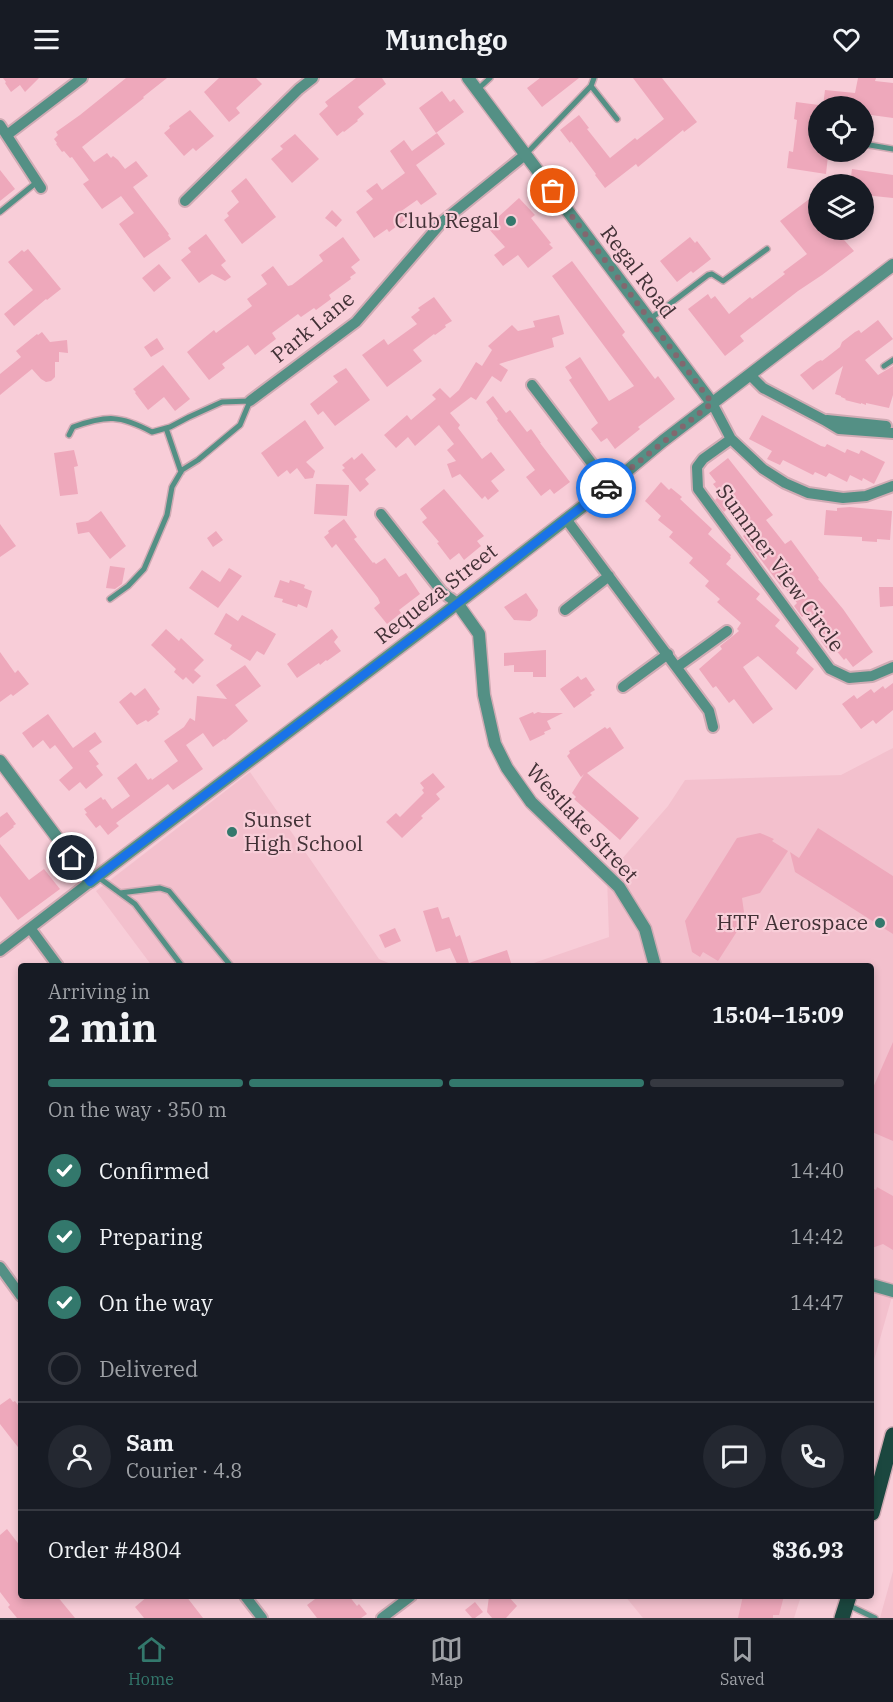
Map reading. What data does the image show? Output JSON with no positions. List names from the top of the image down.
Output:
{
  "streets": {
    "street": [
      "Regal Road",
      "Park Lane",
      "Summer View Circle",
      "Requeza Street",
      "Westlake Street"
    ]
  },
  "crossings": [
    ["Regal Road", "Park Lane"],
    ["Regal Road", "Summer View Circle"],
    ["Regal Road", "Requeza Street"],
    ["Summer View Circle", "Requeza Street"],
    ["Requeza Street", "Westlake Street"]
  ],
  "places": ["Club Regal", "Sunset High School", "HTF Aerospace"],
  "page": {
    "header": "Munchgo",
    "heading": ["2 min", "Arriving in", "15:04–15:09"],
    "panel": [
      "Sam",
      "Courier · 4.8",
      "Order #4804",
      "$36.93"
    ],
    "bar": "On the way · 350 m",
    "list": [
      ["Confirmed", "14:40"],
      ["Preparing", "14:42"],
      ["On the way", "14:47"],
      "Delivered"
    ],
    "tabs": ["Home", "Map", "Saved"]
  }
}
